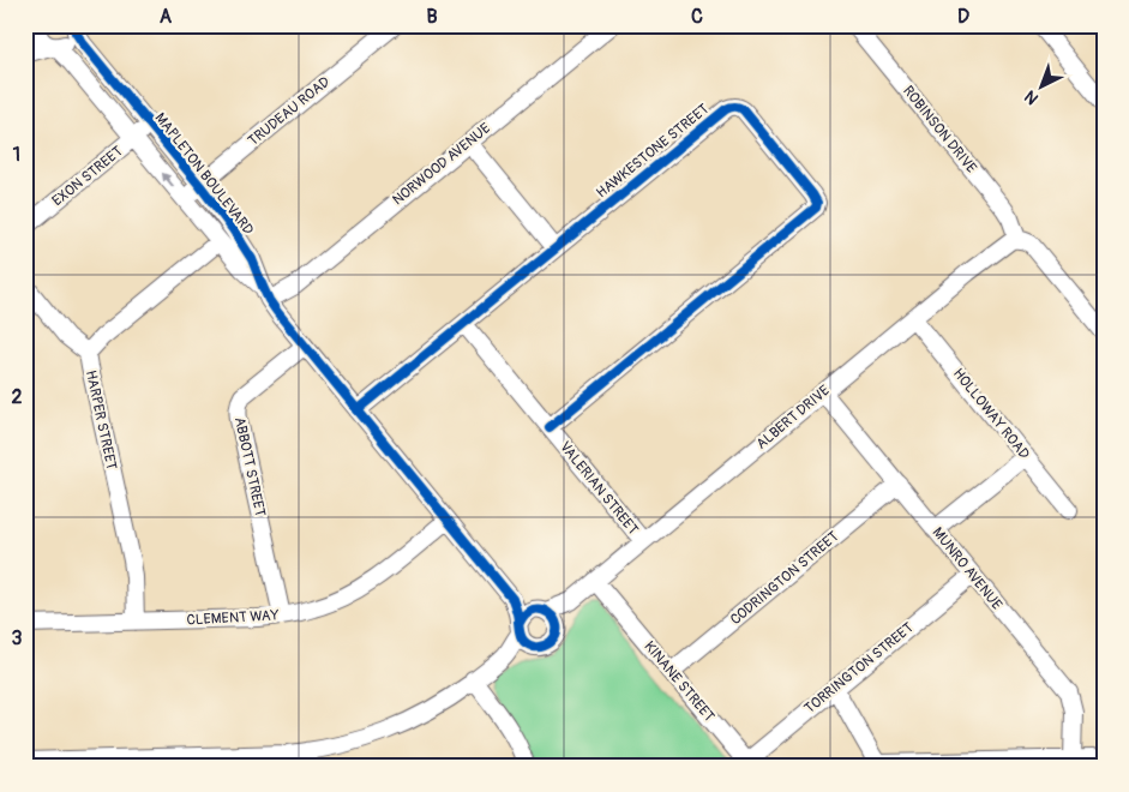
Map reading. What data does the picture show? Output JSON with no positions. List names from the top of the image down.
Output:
{
  "streets": {
    "street": [
      "TRUDEAU ROAD",
      "ROBINSON DRIVE",
      "HAWKESTONE STREET",
      "NORWOOD AVENUE",
      "MAPLETON BOULEVARD",
      "EXON STREET",
      "HOLLOWAY ROAD",
      "ALBERT DRIVE",
      "HARPER STREET",
      "ABBOTT STREET",
      "VALERIAN STREET",
      "MUNRO AVENUE",
      "CODRINGTON STREET",
      "CLEMENT WAY",
      "TORRINGTON STREET",
      "KINANE STREET"
    ]
  },
  "crossings": [
    ["TRUDEAU ROAD", "MAPLETON BOULEVARD"],
    ["ROBINSON DRIVE", "ALBERT DRIVE"],
    ["HAWKESTONE STREET", "MAPLETON BOULEVARD"],
    ["HAWKESTONE STREET", "VALERIAN STREET"],
    ["NORWOOD AVENUE", "MAPLETON BOULEVARD"],
    ["MAPLETON BOULEVARD", "EXON STREET"],
    ["MAPLETON BOULEVARD", "ALBERT DRIVE"],
    ["MAPLETON BOULEVARD", "HARPER STREET"],
    ["MAPLETON BOULEVARD", "ABBOTT STREET"],
    ["MAPLETON BOULEVARD", "CLEMENT WAY"],
    ["HOLLOWAY ROAD", "ALBERT DRIVE"],
    ["ALBERT DRIVE", "VALERIAN STREET"],
    ["ALBERT DRIVE", "MUNRO AVENUE"],
    ["ALBERT DRIVE", "KINANE STREET"],
    ["HARPER STREET", "CLEMENT WAY"],
    ["ABBOTT STREET", "CLEMENT WAY"],
    ["MUNRO AVENUE", "CODRINGTON STREET"],
    ["MUNRO AVENUE", "TORRINGTON STREET"],
    ["CODRINGTON STREET", "KINANE STREET"],
    ["TORRINGTON STREET", "KINANE STREET"]
  ],
  "north": "bottom left",
  "grid": {
    "columns": [
      "A",
      "B",
      "C",
      "D"
    ],
    "rows": ["1", "2", "3"]
  }
}
